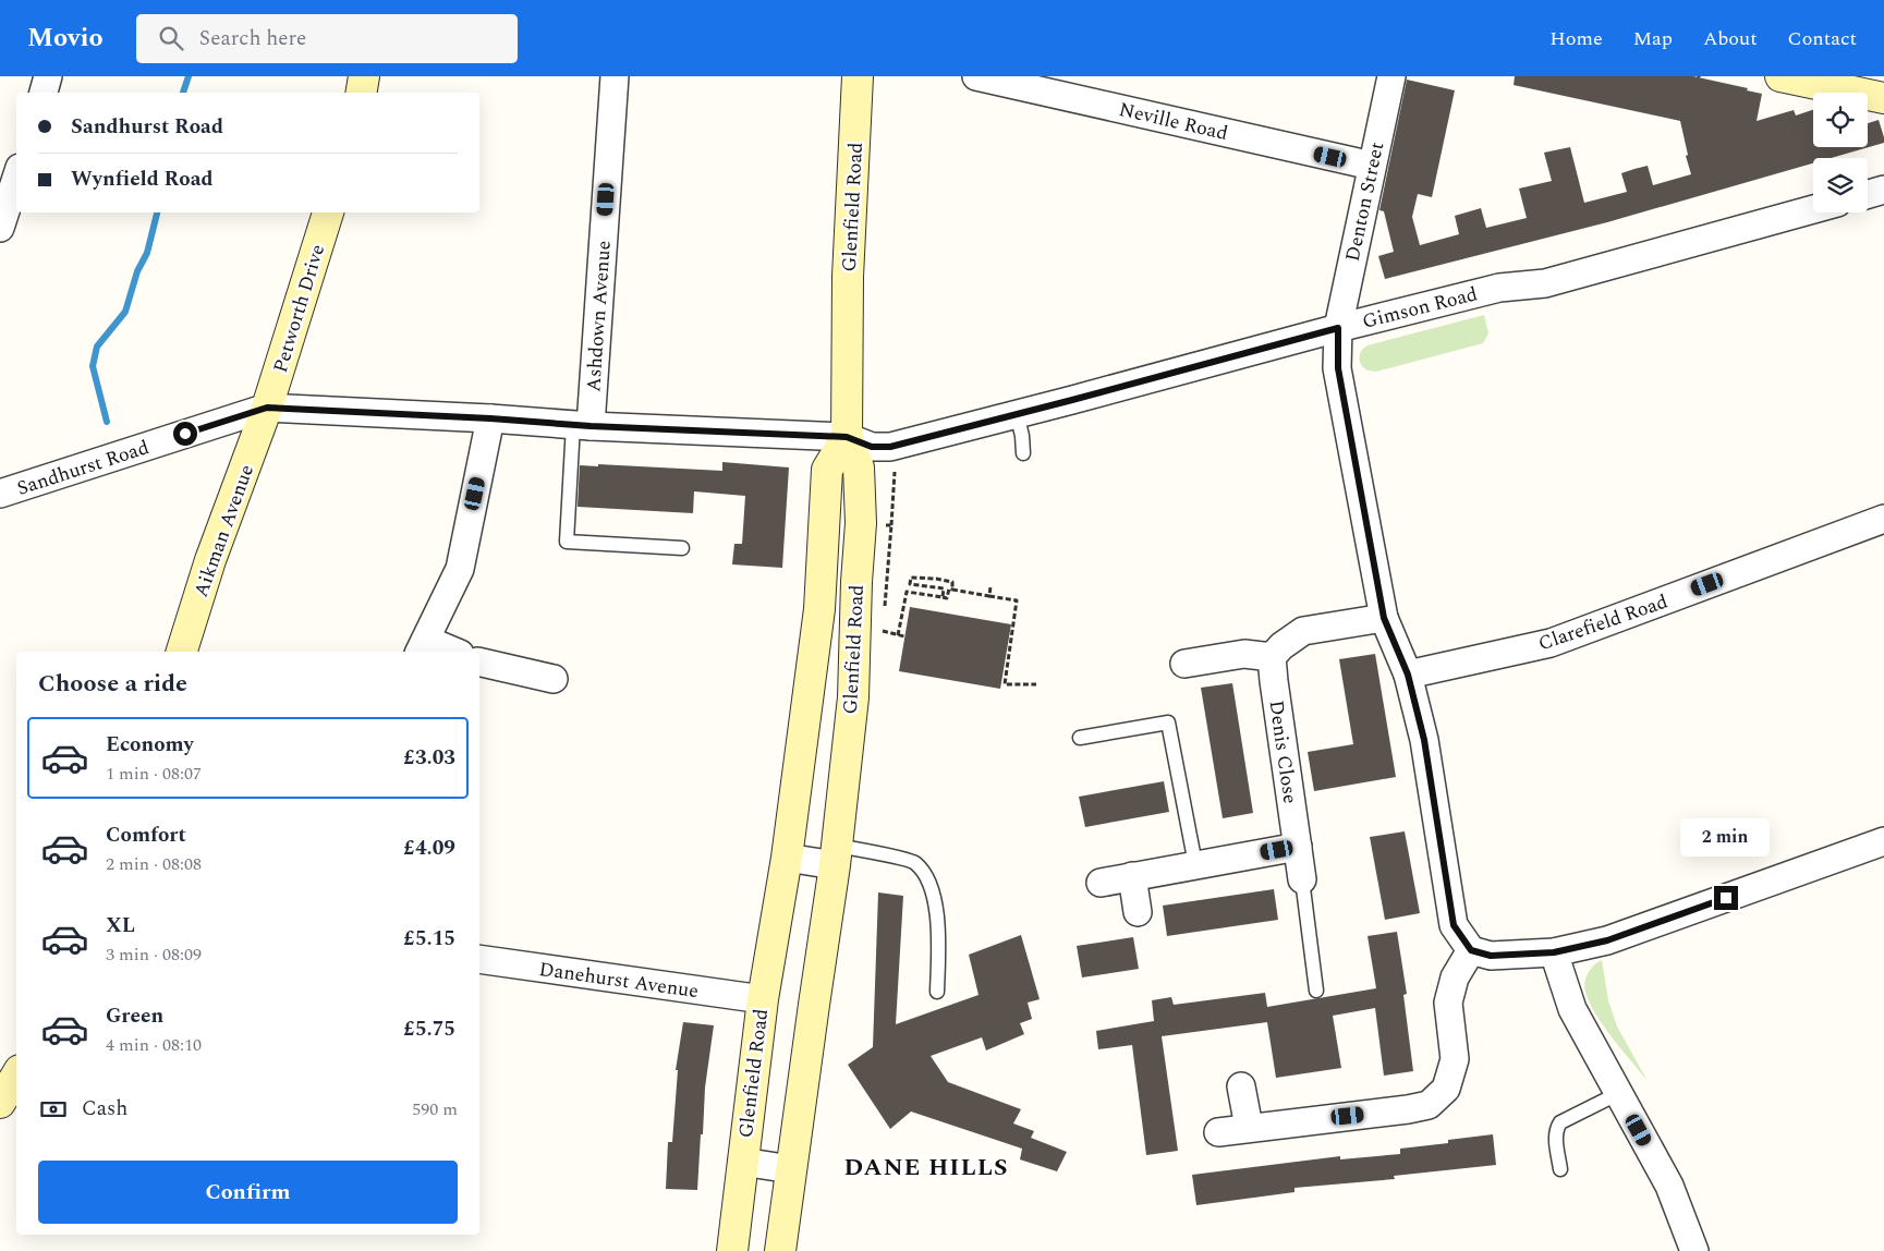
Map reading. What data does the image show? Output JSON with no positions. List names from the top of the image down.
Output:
{
  "streets": {
    "street": [
      "Neville Road",
      "Denton Street",
      "Glenfield Road",
      "Gimson Road",
      "Petworth Drive",
      "Ashdown Avenue",
      "Sandhurst Road",
      "Aikman Avenue",
      "Clarefield Road",
      "Denis Close",
      "Danehurst Avenue"
    ]
  },
  "crossings": [
    ["Neville Road", "Denton Street"],
    ["Denton Street", "Gimson Road"],
    ["Denton Street", "Clarefield Road"],
    ["Glenfield Road", "Gimson Road"],
    ["Glenfield Road", "Sandhurst Road"],
    ["Glenfield Road", "Danehurst Avenue"],
    ["Gimson Road", "Sandhurst Road"],
    ["Petworth Drive", "Sandhurst Road"],
    ["Petworth Drive", "Aikman Avenue"],
    ["Ashdown Avenue", "Sandhurst Road"],
    ["Sandhurst Road", "Aikman Avenue"]
  ],
  "districts": ["DANE HILLS"],
  "page": {
    "header": "Movio",
    "search": "Search here",
    "nav": [
      "Home",
      "Map",
      "About",
      "Contact"
    ],
    "banner": ["Sandhurst Road", "Wynfield Road"],
    "heading": "Choose a ride",
    "list": [
      {
        "name": "Economy",
        "note": "1 min · 08:07",
        "value": "£3.03"
      },
      {
        "name": "Comfort",
        "note": "2 min · 08:08",
        "value": "£4.09"
      },
      {
        "name": "XL",
        "note": "3 min · 08:09",
        "value": "£5.15"
      },
      {
        "name": "Green",
        "note": "4 min · 08:10",
        "value": "£5.75"
      }
    ],
    "bubble": "2 min",
    "pay": ["Cash", "590 m"],
    "buttons": "Confirm"
  }
}
